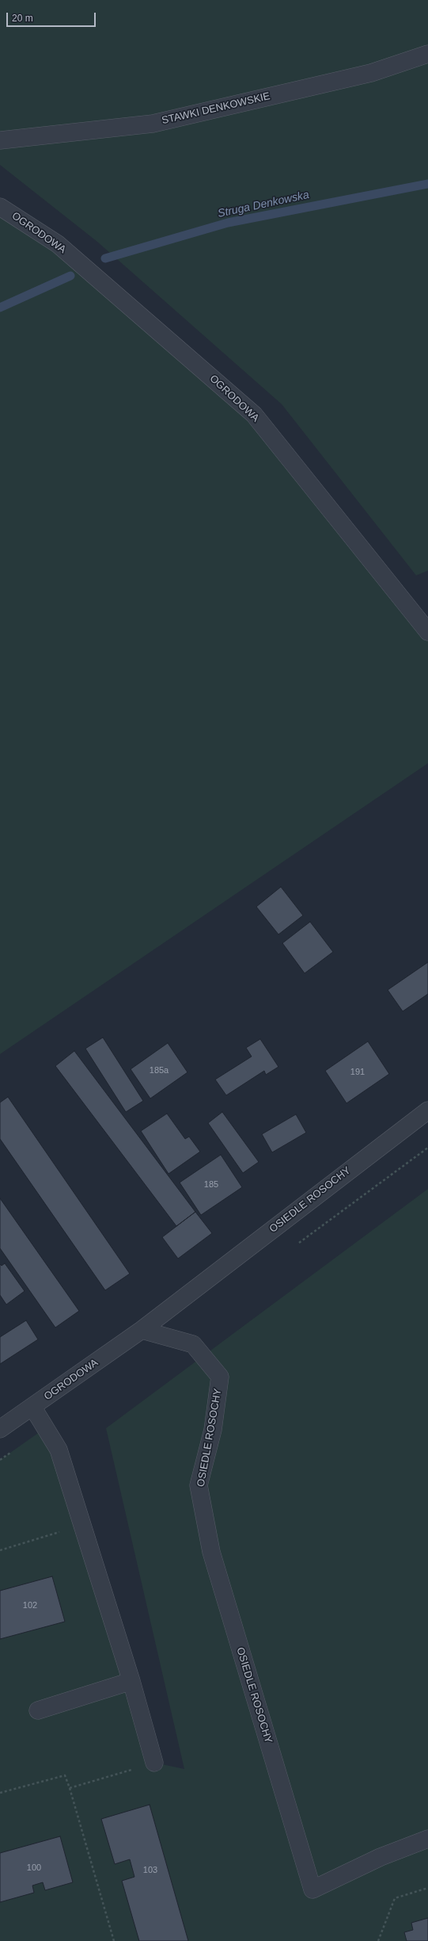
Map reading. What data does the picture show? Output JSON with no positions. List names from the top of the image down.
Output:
{
  "streets": {
    "street": ["STAWKI DENKOWSKIE", "OGRODOWA", "OSIEDLE ROSOCHY"]
  },
  "crossings": [
    ["OGRODOWA", "OSIEDLE ROSOCHY"]
  ],
  "water": ["Struga Denkowska"],
  "house_numbers": [
    "185a",
    "191",
    "185",
    "102",
    "100",
    "103"
  ],
  "scale_bar": "20 m"
}
